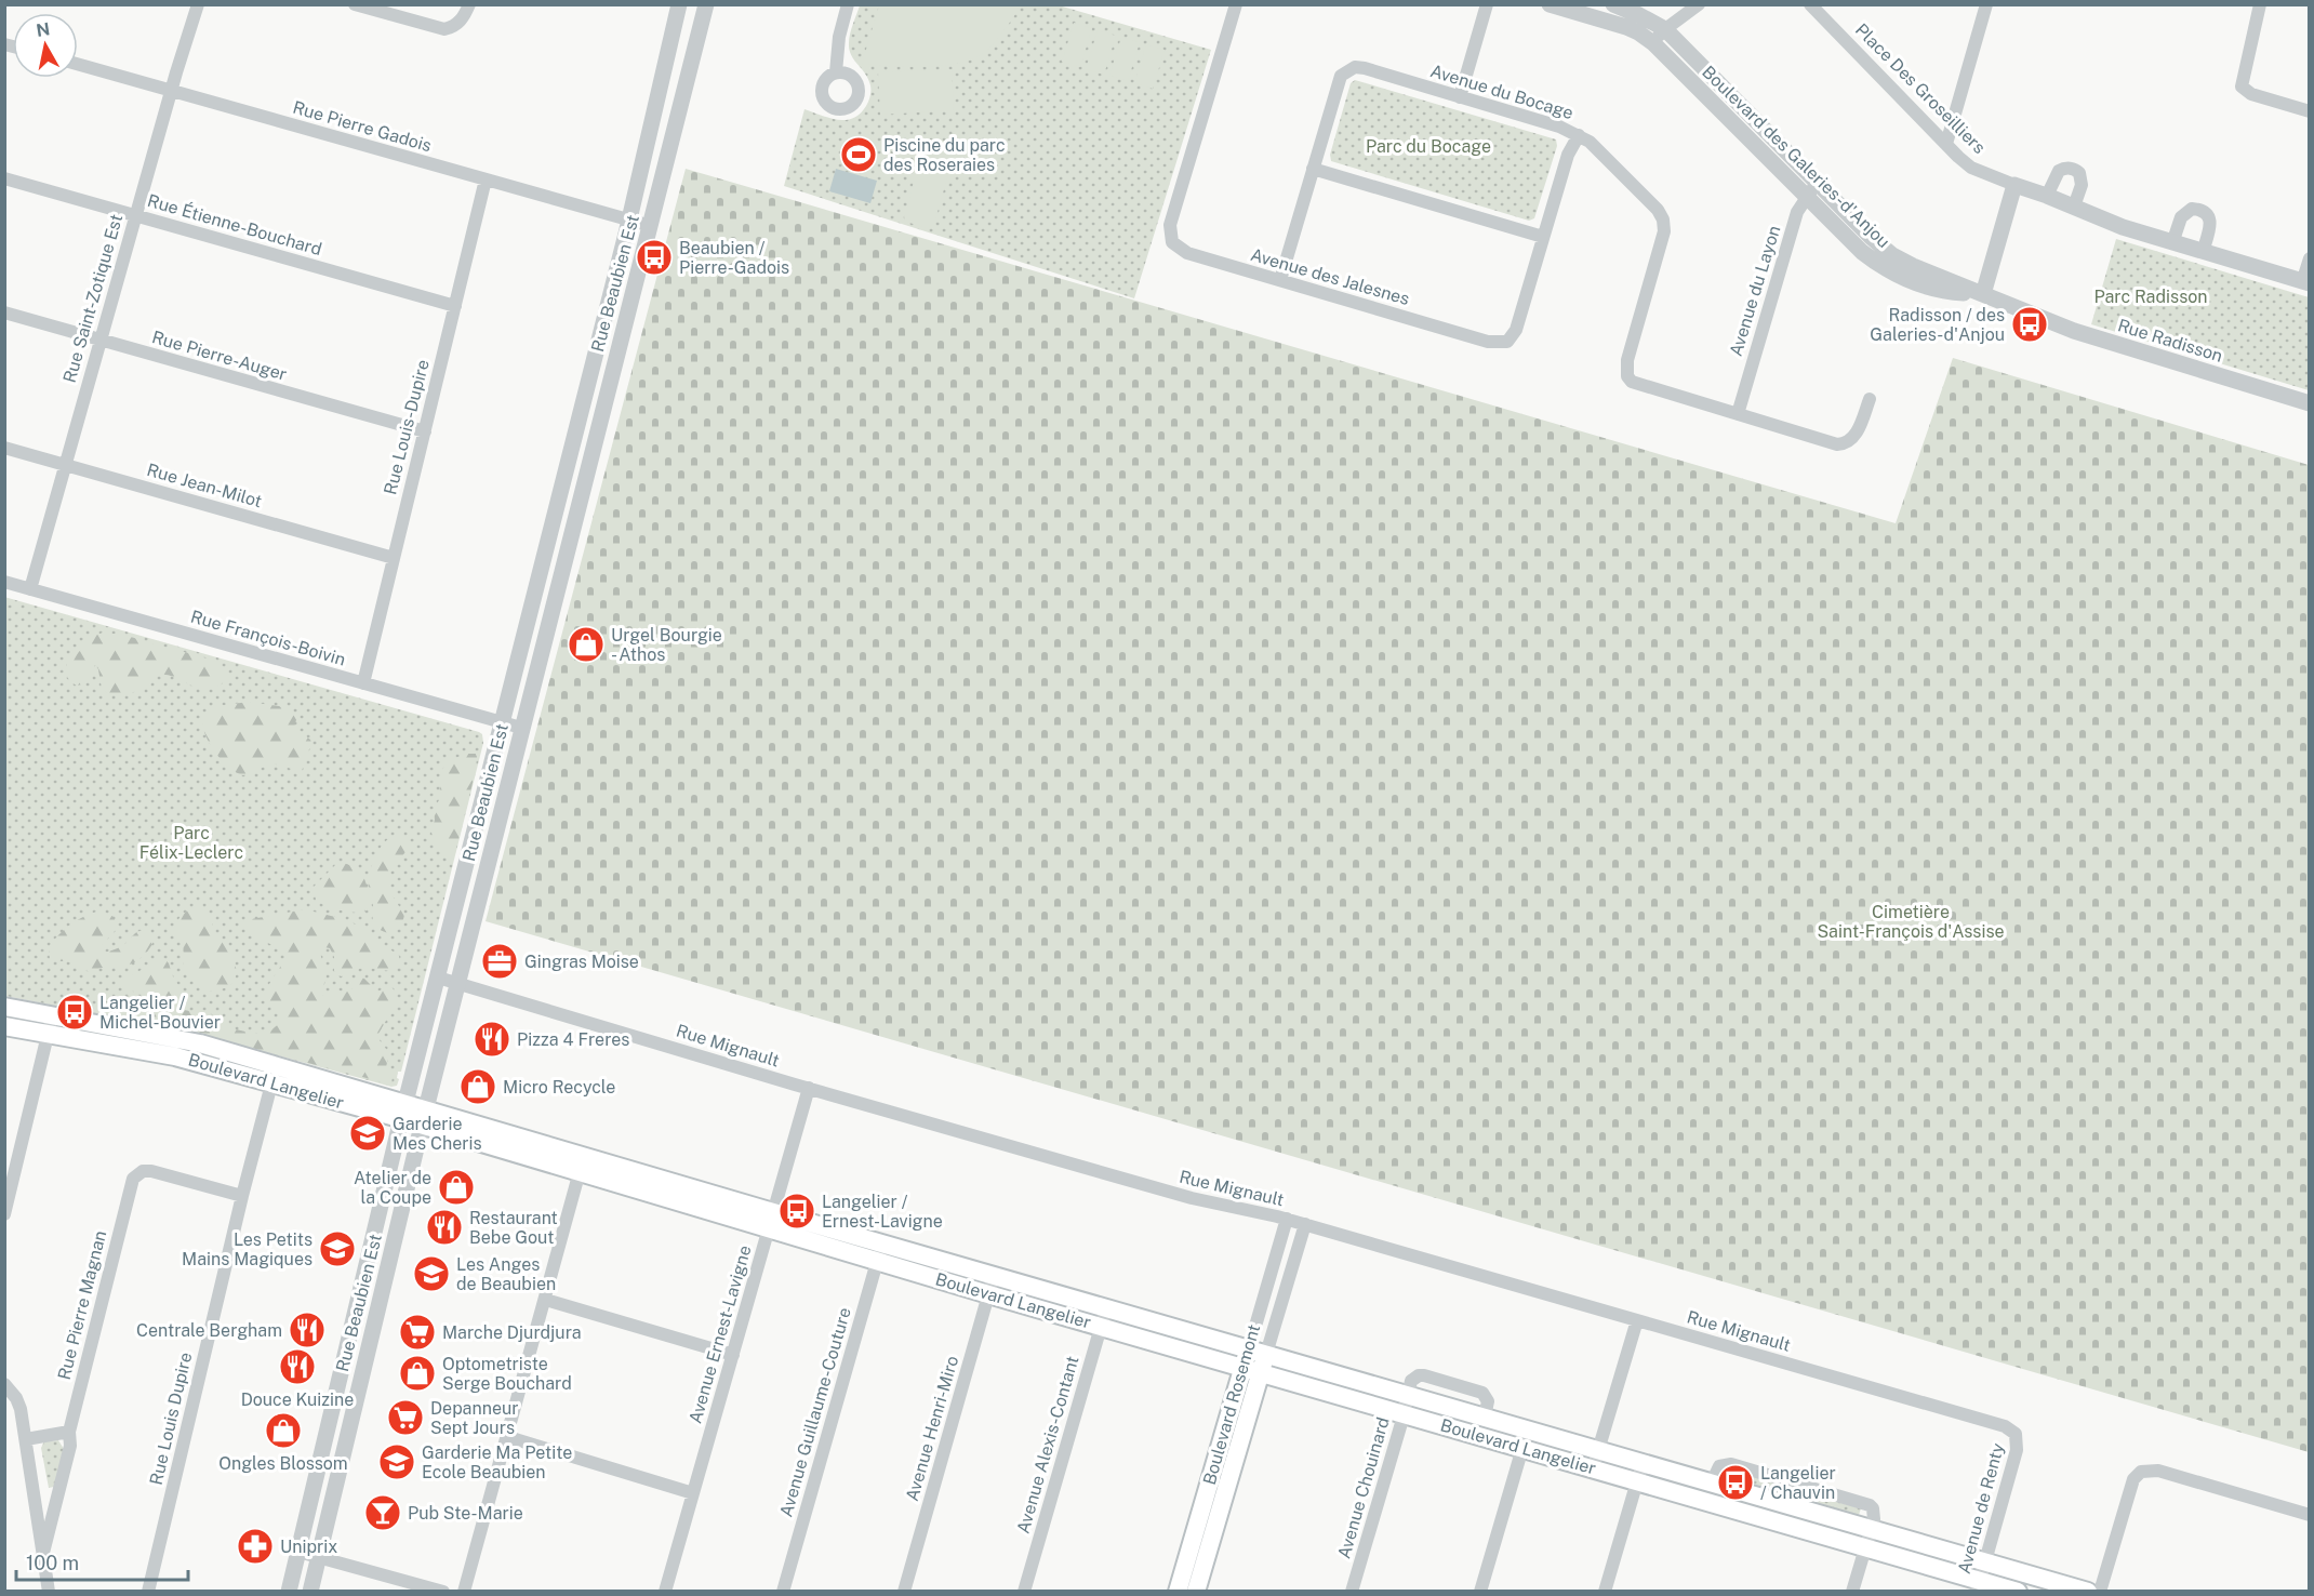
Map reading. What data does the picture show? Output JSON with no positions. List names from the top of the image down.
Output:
{
  "streets": {
    "main road": ["Boulevard Langelier", "Boulevard Rosemont"],
    "street": [
      "Place Des Groseilliers",
      "Avenue du Bocage",
      "Rue Pierre Gadois",
      "Boulevard des Galeries-d'Anjou",
      "Rue Étienne-Bouchard",
      "Avenue des Jalesnes",
      "Rue Beaubien Est",
      "Avenue du Layon",
      "Rue Saint-Zotique Est",
      "Rue Radisson",
      "Rue Pierre-Auger",
      "Rue Louis-Dupire",
      "Rue Jean-Milot",
      "Rue François-Boivin",
      "Rue Mignault",
      "Rue Pierre Magnan",
      "Avenue Ernest-Lavigne",
      "Avenue Guillaume-Couture",
      "Rue Louis Dupire",
      "Avenue Henri-Miro",
      "Avenue Alexis-Contant",
      "Avenue Chouinard",
      "Avenue de Renty"
    ]
  },
  "crossings": [
    ["Avenue du Bocage", "Avenue des Jalesnes"],
    ["Avenue du Bocage", "Avenue du Layon"],
    ["Rue Pierre Gadois", "Rue Beaubien Est"],
    ["Rue Pierre Gadois", "Rue Saint-Zotique Est"],
    ["Rue Pierre Gadois", "Rue Louis-Dupire"],
    ["Boulevard des Galeries-d'Anjou", "Avenue du Layon"],
    ["Boulevard des Galeries-d'Anjou", "Rue Radisson"],
    ["Rue Étienne-Bouchard", "Rue Saint-Zotique Est"],
    ["Rue Étienne-Bouchard", "Rue Louis-Dupire"],
    ["Rue Beaubien Est", "Rue François-Boivin"],
    ["Rue Beaubien Est", "Rue Mignault"],
    ["Rue Beaubien Est", "Boulevard Langelier"],
    ["Rue Saint-Zotique Est", "Rue Pierre-Auger"],
    ["Rue Saint-Zotique Est", "Rue Jean-Milot"],
    ["Rue Saint-Zotique Est", "Rue François-Boivin"],
    ["Rue Pierre-Auger", "Rue Louis-Dupire"],
    ["Rue Louis-Dupire", "Rue Jean-Milot"],
    ["Rue Louis-Dupire", "Rue François-Boivin"],
    ["Rue Mignault", "Avenue Ernest-Lavigne"],
    ["Rue Mignault", "Boulevard Rosemont"],
    ["Rue Mignault", "Avenue de Renty"],
    ["Boulevard Langelier", "Avenue Ernest-Lavigne"],
    ["Boulevard Langelier", "Boulevard Rosemont"],
    ["Boulevard Langelier", "Avenue Guillaume-Couture"],
    ["Boulevard Langelier", "Rue Louis Dupire"],
    ["Boulevard Langelier", "Avenue Henri-Miro"],
    ["Boulevard Langelier", "Avenue Alexis-Contant"],
    ["Boulevard Langelier", "Avenue Chouinard"],
    ["Boulevard Langelier", "Avenue de Renty"],
    ["Rue Pierre Magnan", "Rue Louis Dupire"]
  ],
  "parks": [
    "Parc du Bocage",
    "Parc Radisson",
    "Parc Félix-Leclerc",
    "Cimetière Saint-François d'Assise"
  ],
  "places": {
    "sports": ["Piscine du parc des Roseraies"],
    "bus stop": [
      "Beaubien / Pierre-Gadois",
      "Radisson / des Galeries-d'Anjou",
      "Langelier / Michel-Bouvier",
      "Langelier / Ernest-Lavigne",
      "Langelier / Chauvin"
    ],
    "shop": [
      "Urgel Bourgie - Athos",
      "Micro Recycle",
      "Atelier de la Coupe",
      "Optometriste Serge Bouchard",
      "Ongles Blossom"
    ],
    "office": ["Gingras Moise"],
    "restaurant": [
      "Pizza 4 Freres",
      "Restaurant Bebe Gout",
      "Centrale Bergham",
      "Douce Kuizine"
    ],
    "school or university": [
      "Garderie Mes Cheris",
      "Les Petits Mains Magiques",
      "Les Anges de Beaubien",
      "Garderie Ma Petite Ecole Beaubien"
    ],
    "supermarket": ["Marche Djurdjura", "Depanneur Sept Jours"],
    "bar": ["Pub Ste-Marie"],
    "pharmacy": ["Uniprix"]
  },
  "scale_bar": "100 m",
  "north": "top"
}
